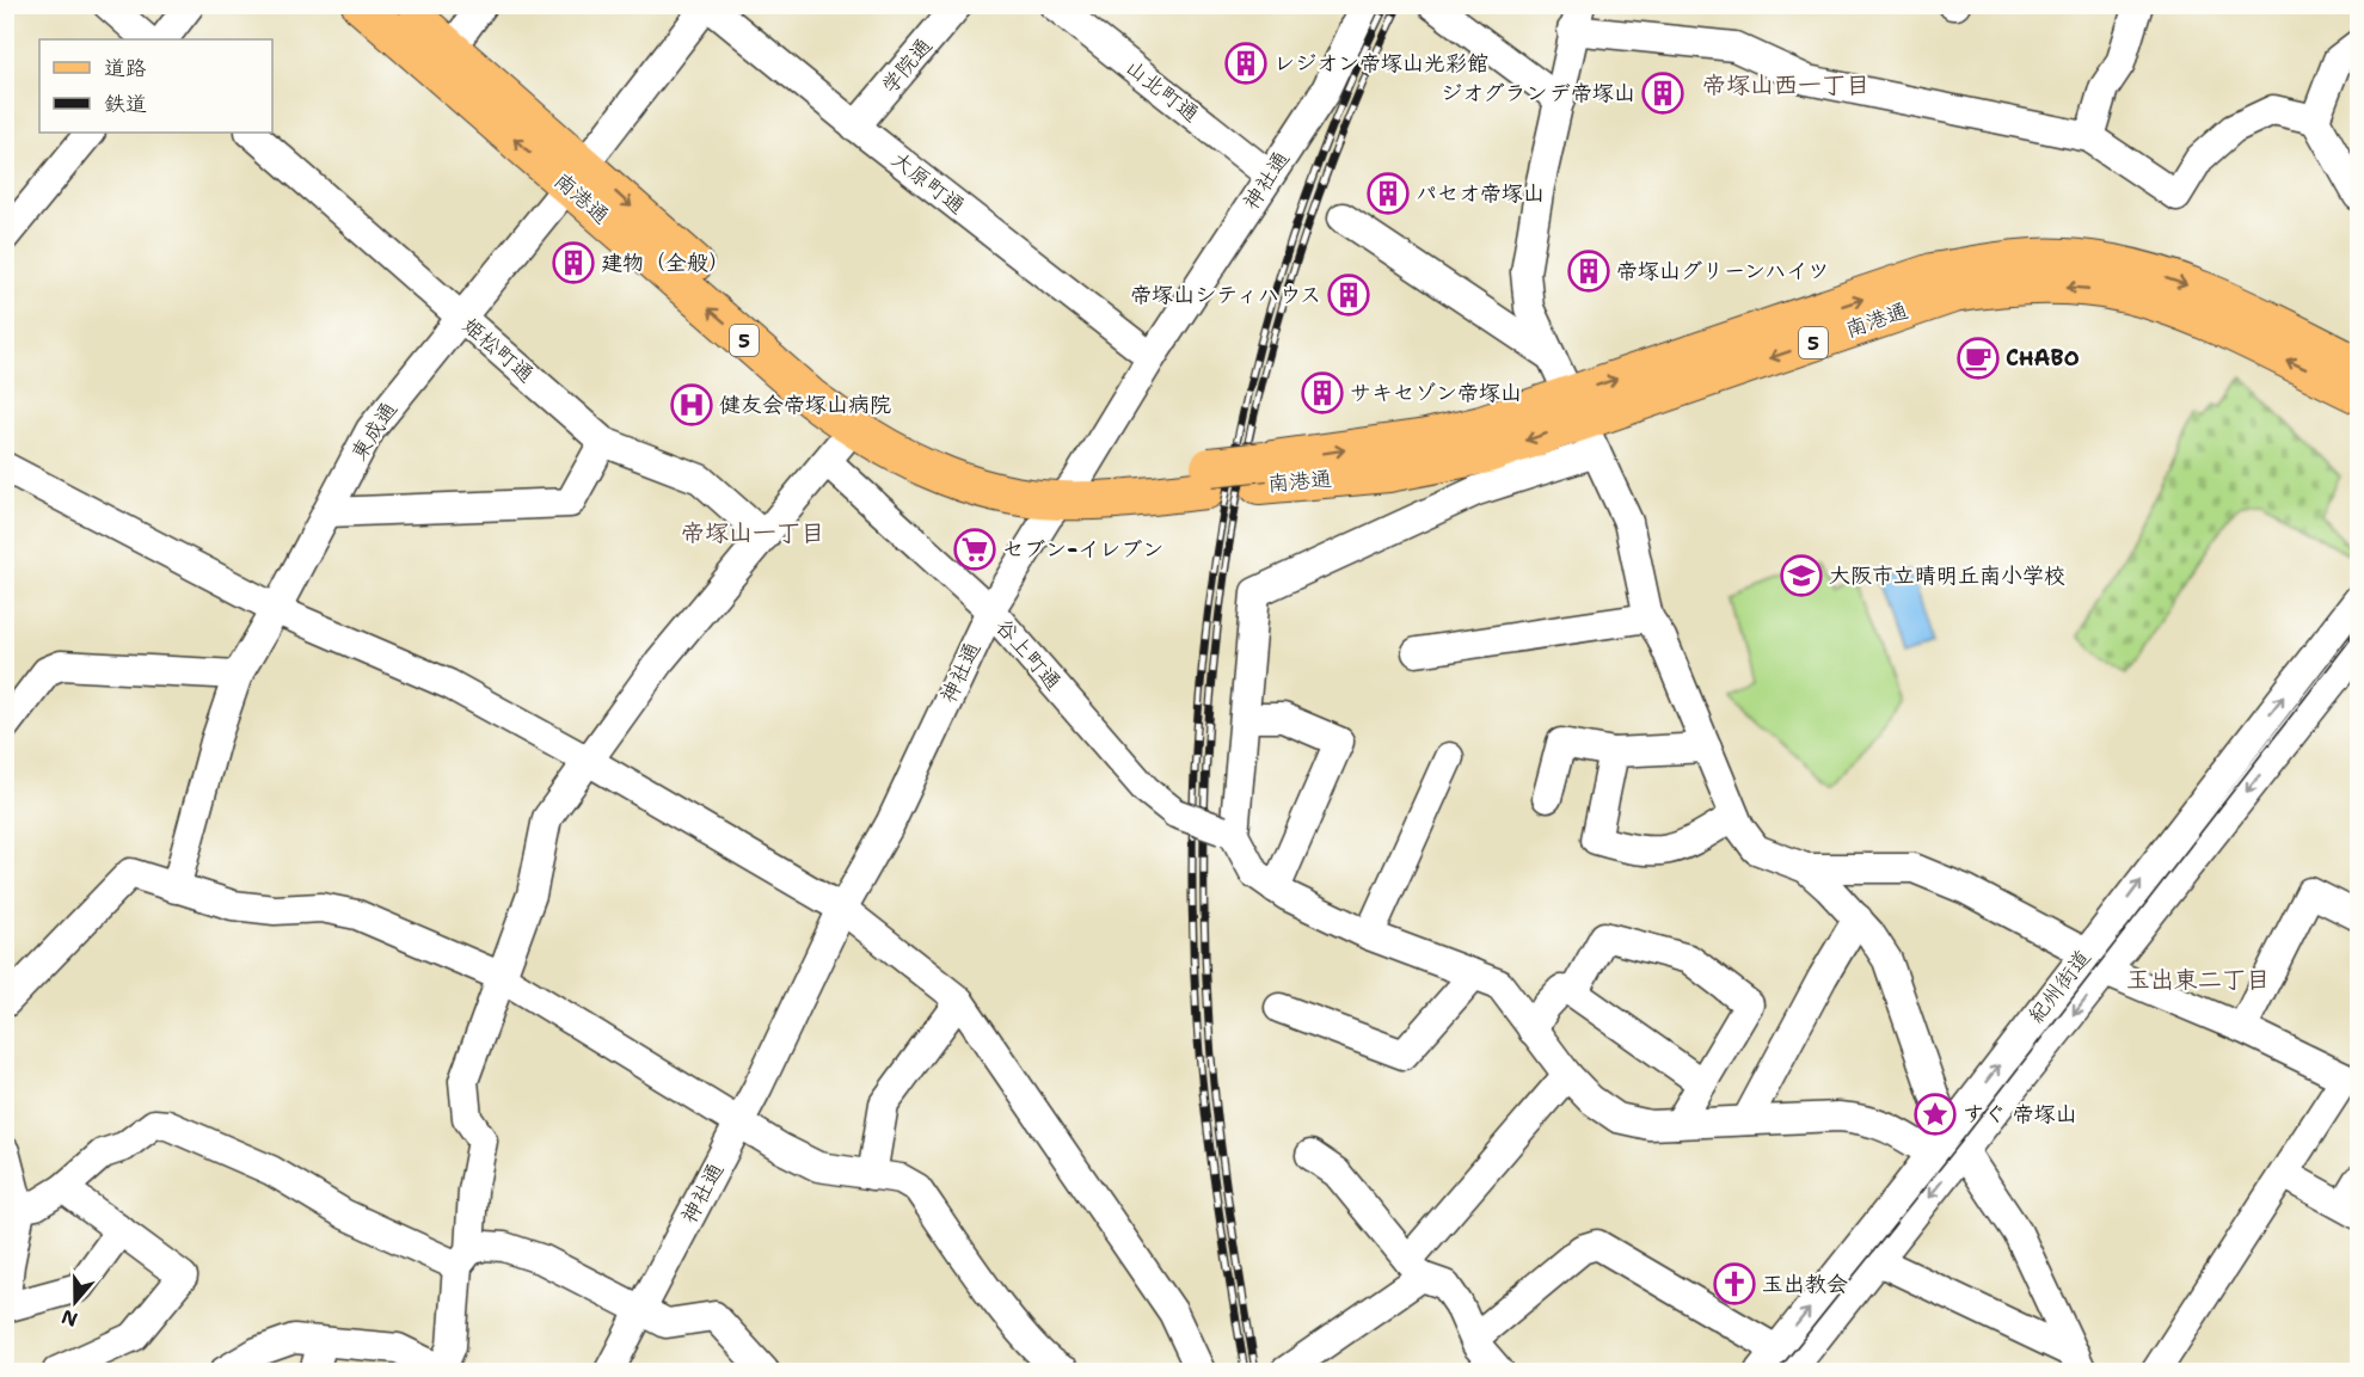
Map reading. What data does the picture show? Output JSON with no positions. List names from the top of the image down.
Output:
{
  "streets": {
    "main road": ["南港通", "5"],
    "street": [
      "学院通",
      "山北町通",
      "神社通",
      "大原町通",
      "姫松町通",
      "東成通",
      "谷上町通",
      "紀州街道"
    ]
  },
  "crossings": [
    ["学院通", "大原町通"],
    ["山北町通", "神社通"],
    ["神社通", "大原町通"],
    ["神社通", "南港通"],
    ["神社通", "谷上町通"],
    ["大原町通", "東成通"],
    ["南港通", "東成通"],
    ["姫松町通", "東成通"]
  ],
  "districts": ["帝塚山西一丁目", "帝塚山一丁目", "玉出東二丁目"],
  "places": {
    "building": [
      "レジオン帝塚山光彩館",
      "ジオグランデ帝塚山",
      "パセオ帝塚山",
      "建物（全般）",
      "帝塚山グリーンハイツ",
      "帝塚山シティハウス",
      "サキセゾン帝塚山"
    ],
    "cafe": ["CHABO"],
    "hospital": ["健友会帝塚山病院"],
    "supermarket": ["セブン-イレブン"],
    "school or university": ["大阪市立晴明丘南小学校"],
    "place": ["すぐ 帝塚山"],
    "church": ["玉出教会"]
  },
  "legend": ["道路", "鉄道"],
  "north": "bottom"
}
